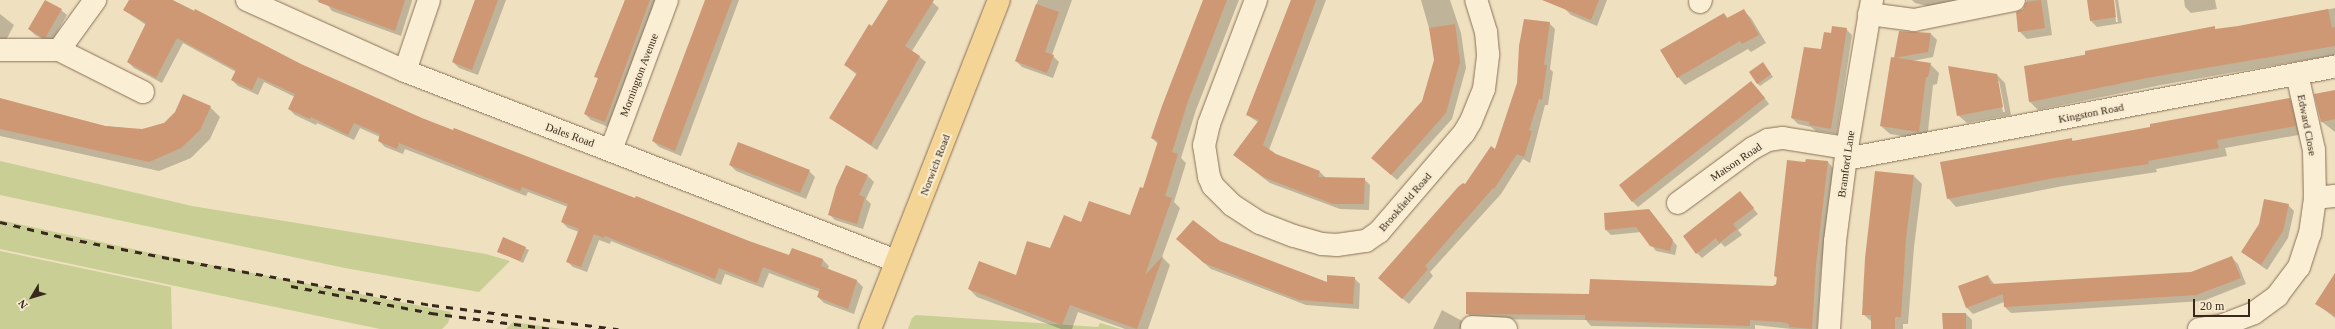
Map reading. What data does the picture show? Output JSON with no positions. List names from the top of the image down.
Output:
{
  "streets": {
    "main road": ["Norwich Road"],
    "street": [
      "Mornington Avenue",
      "Kingston Road",
      "Edward Close",
      "Dales Road",
      "Matson Road",
      "Bramford Lane",
      "Brookfield Road"
    ]
  },
  "crossings": [
    ["Mornington Avenue", "Dales Road"],
    ["Kingston Road", "Edward Close"],
    ["Kingston Road", "Matson Road"],
    ["Kingston Road", "Bramford Lane"],
    ["Dales Road", "Norwich Road"],
    ["Matson Road", "Bramford Lane"]
  ],
  "scale_bar": "20 m",
  "north": "bottom left"
}
